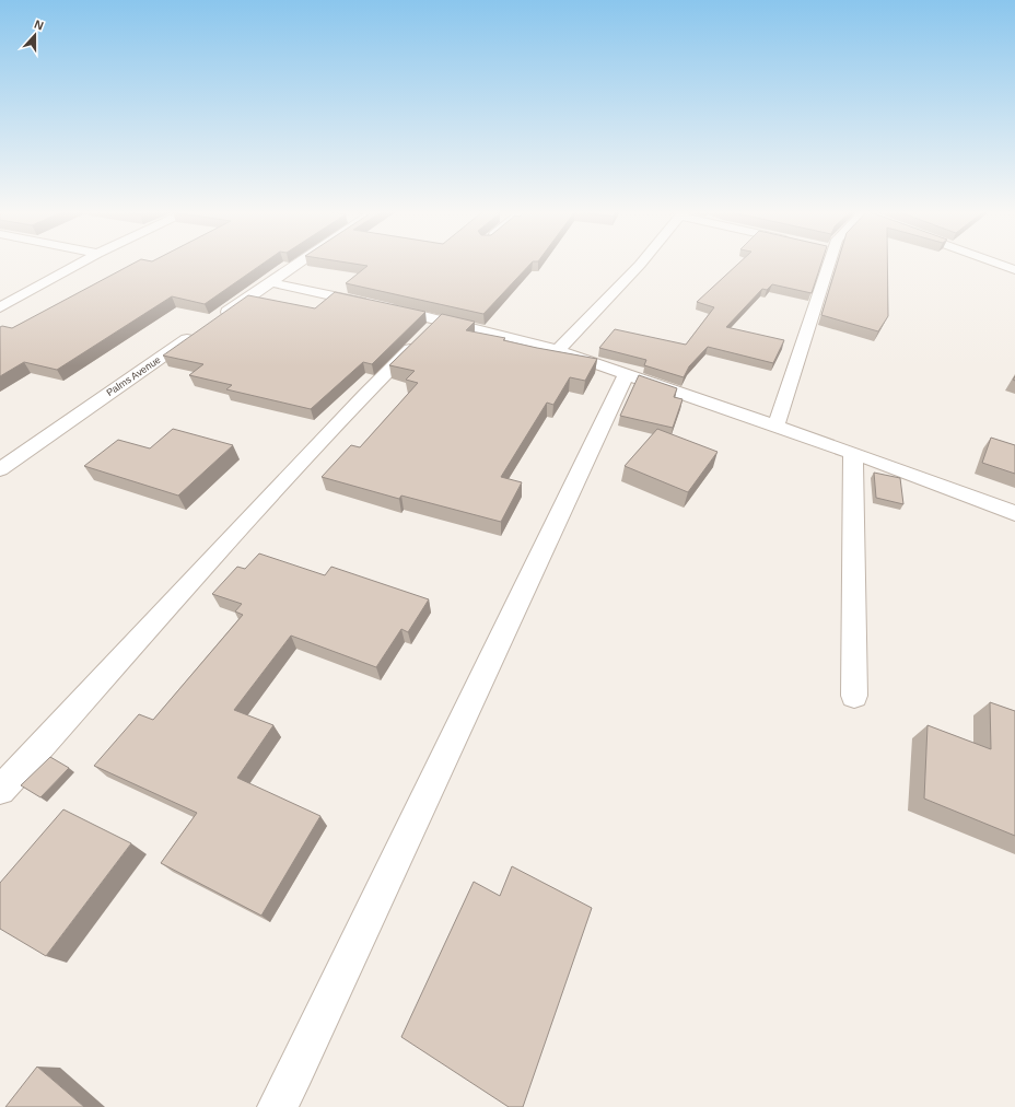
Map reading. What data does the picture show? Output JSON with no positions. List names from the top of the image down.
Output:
{
  "streets": {
    "street": ["Palms Avenue"]
  },
  "north": "top"
}
